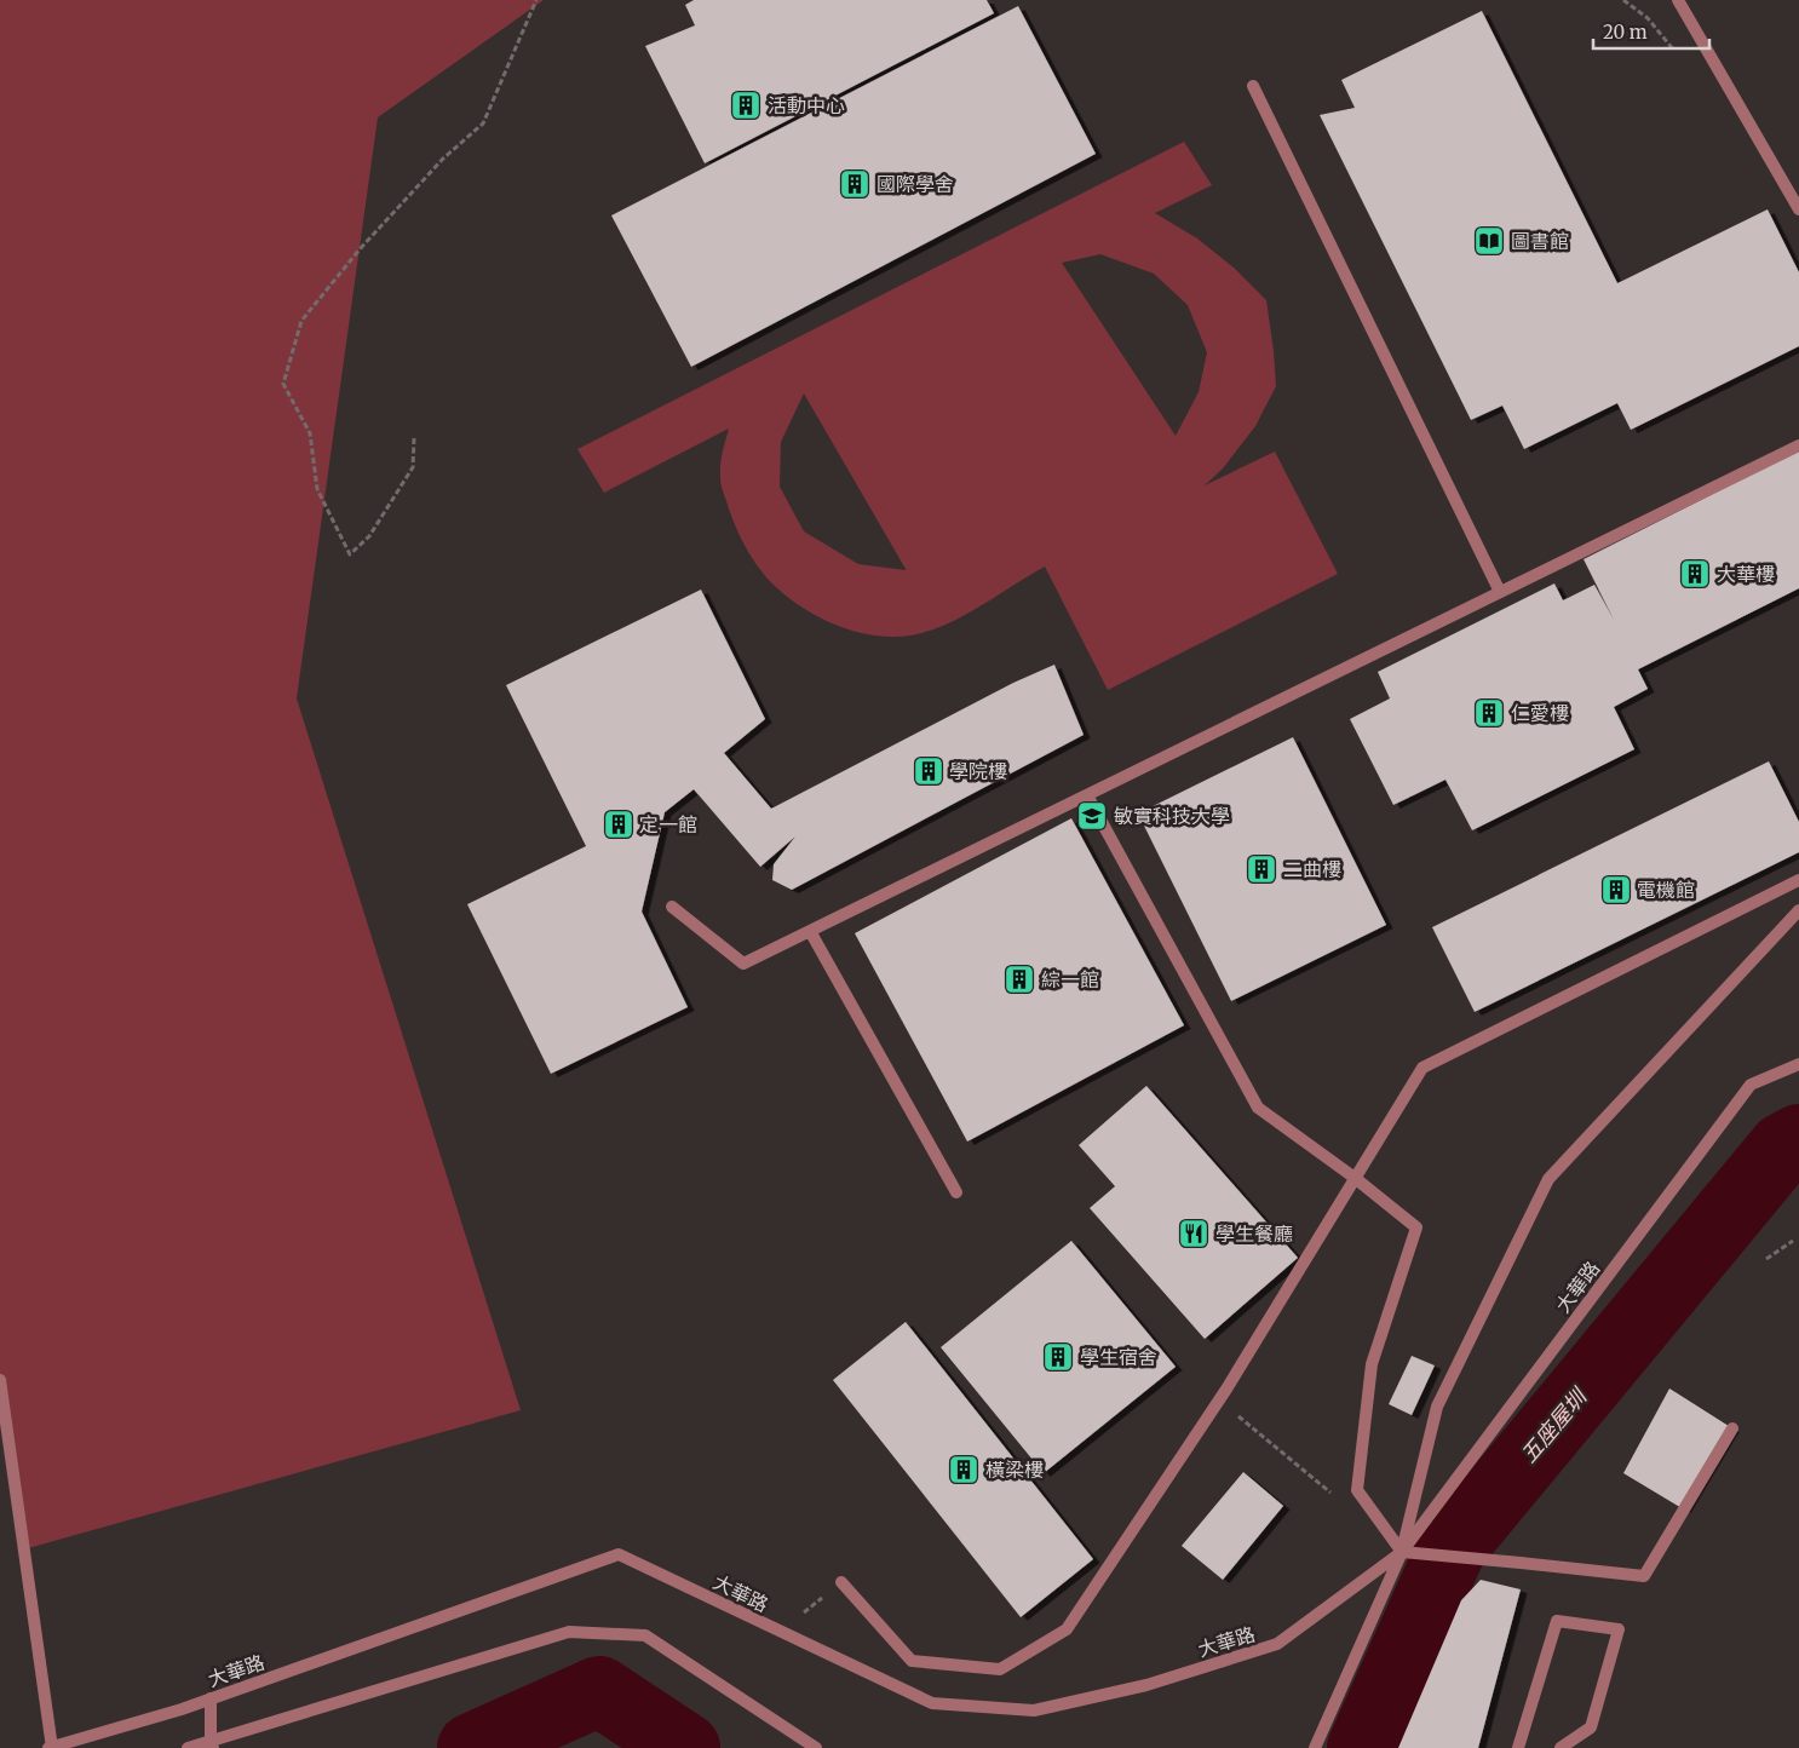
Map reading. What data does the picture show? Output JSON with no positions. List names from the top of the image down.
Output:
{
  "streets": {
    "street": ["大華路"]
  },
  "water": ["五座屋圳"],
  "places": {
    "building": [
      "活動中心",
      "國際學舍",
      "大華樓",
      "仁愛樓",
      "學院樓",
      "定一館",
      "二曲樓",
      "電機館",
      "綜一館",
      "學生宿舍",
      "橫梁樓"
    ],
    "library": ["圖書館"],
    "school or university": ["敏實科技大學"],
    "restaurant": ["學生餐廳"]
  },
  "scale_bar": "20 m"
}
